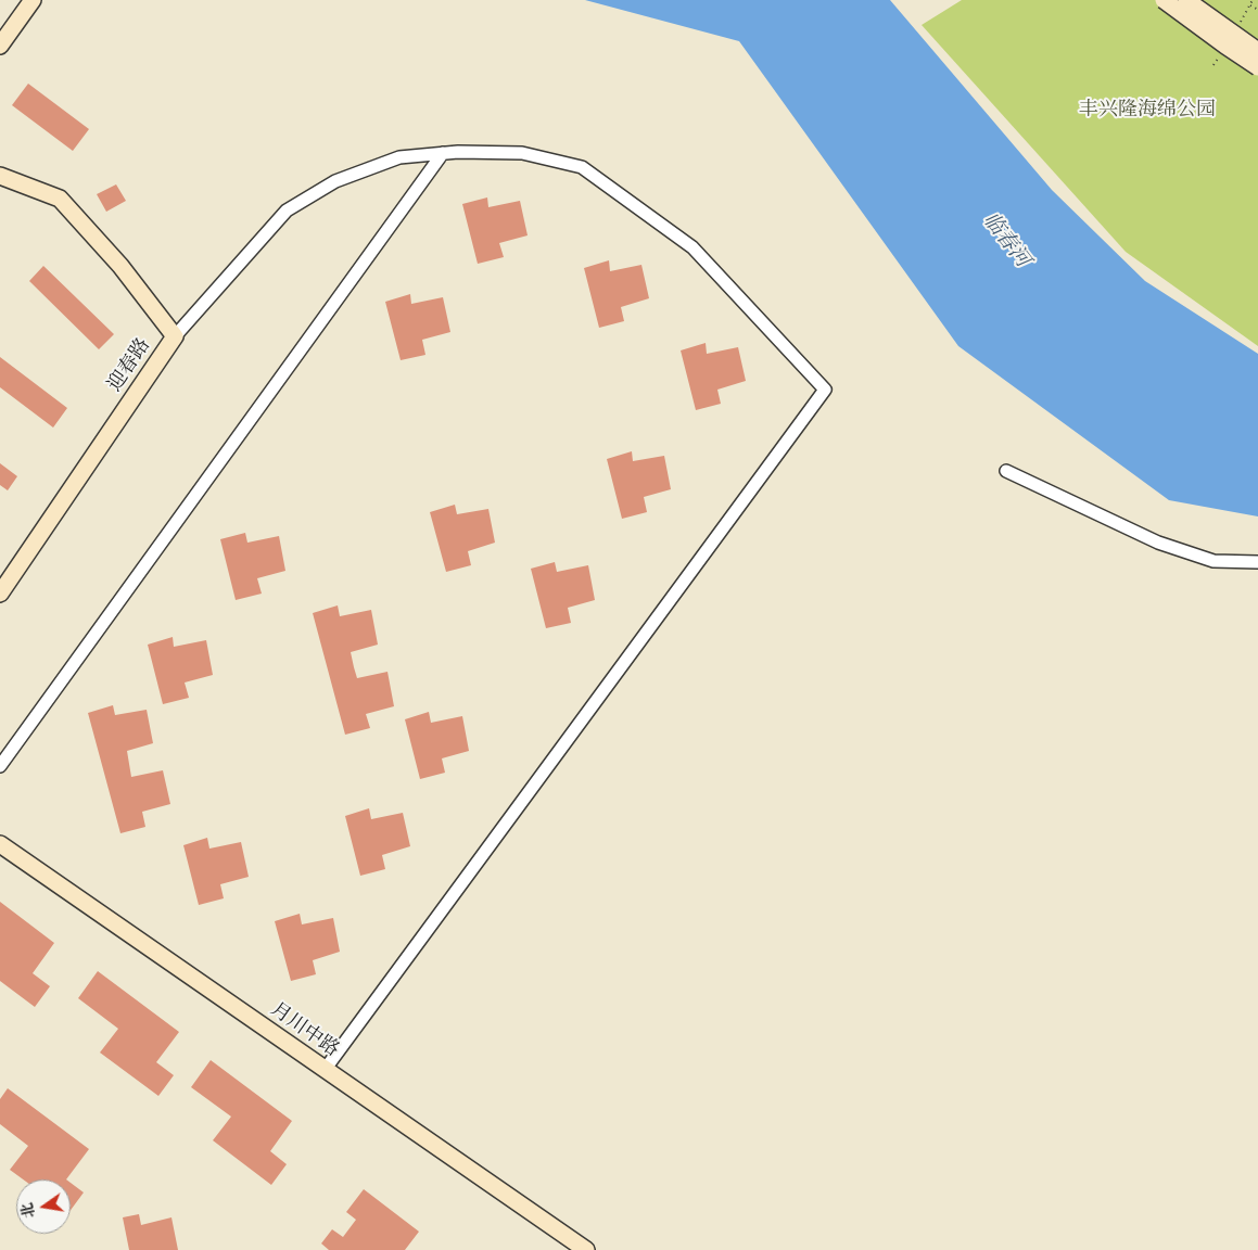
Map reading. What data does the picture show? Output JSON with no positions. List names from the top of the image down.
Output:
{
  "streets": {
    "street": ["迎春路", "月川中路"]
  },
  "water": ["临春河"],
  "parks": ["丰兴隆海绵公园"],
  "north": "left"
}
